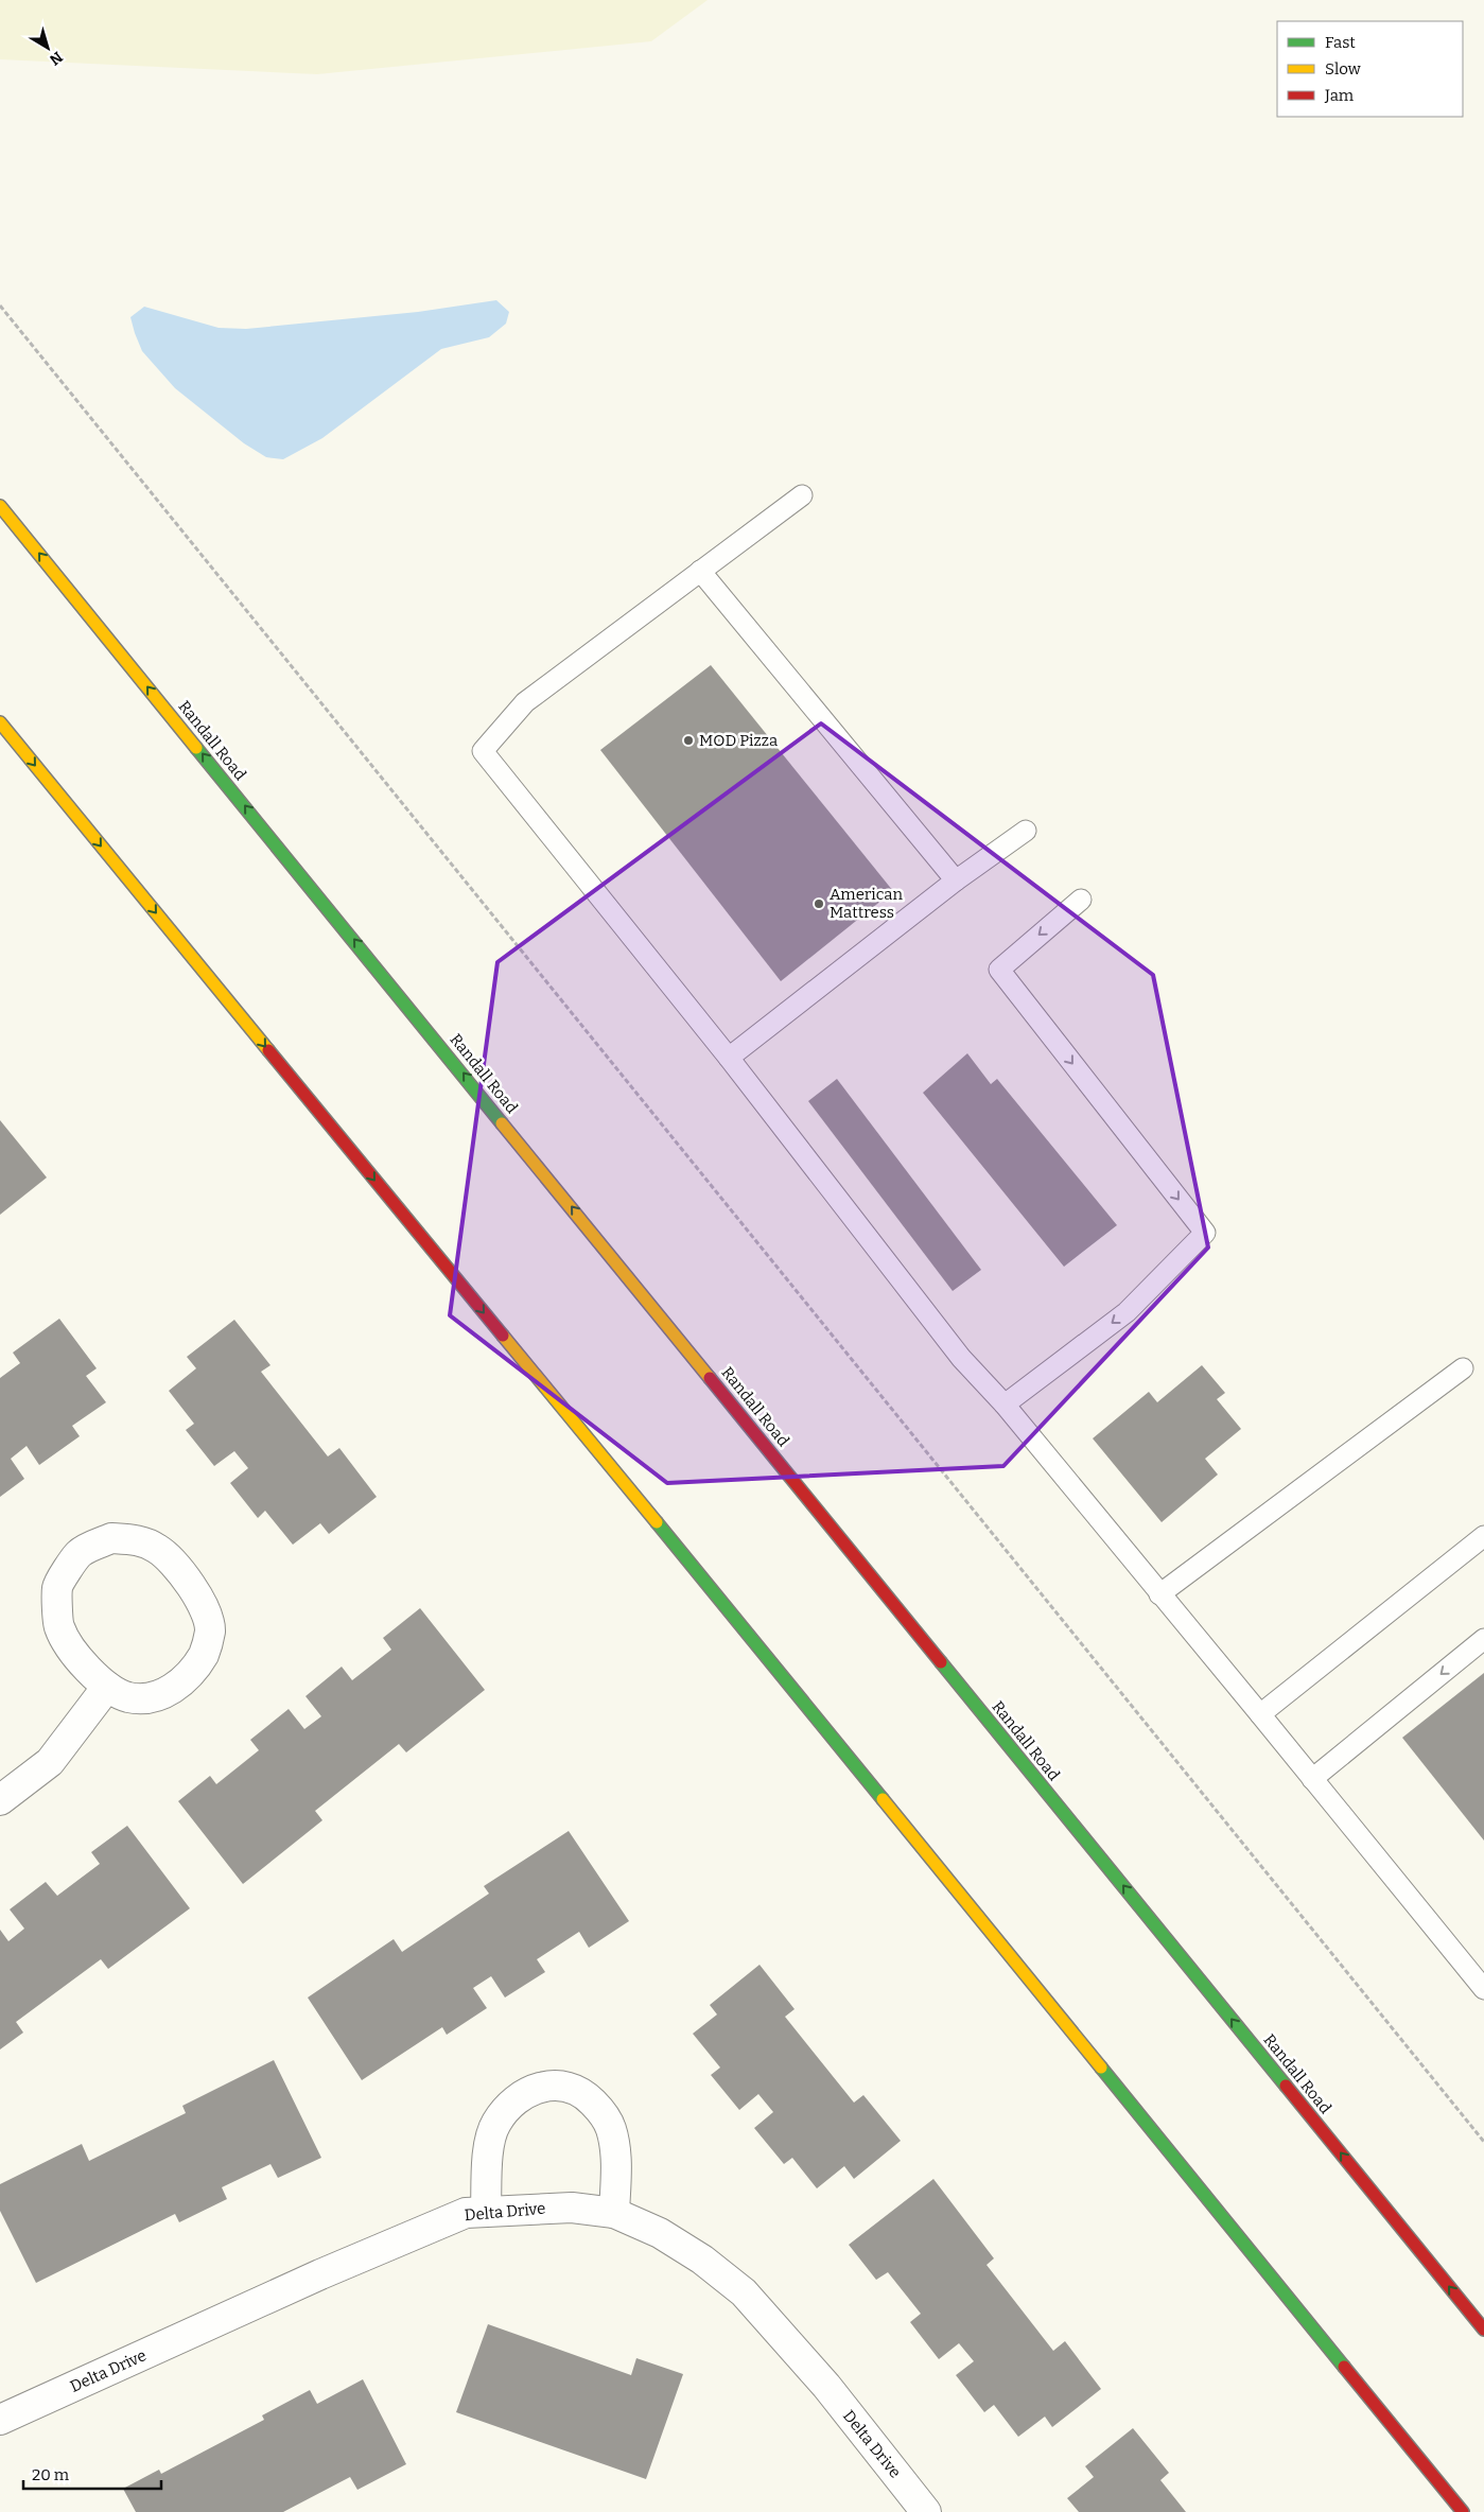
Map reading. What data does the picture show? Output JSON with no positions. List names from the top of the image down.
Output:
{
  "streets": {
    "main road": ["Randall Road"],
    "street": ["Delta Drive"]
  },
  "one_way": ["Randall Road"],
  "places": ["MOD Pizza", "American Mattress"],
  "legend": ["Fast", "Slow", "Jam"],
  "scale_bar": "20 m",
  "north": "bottom right"
}
